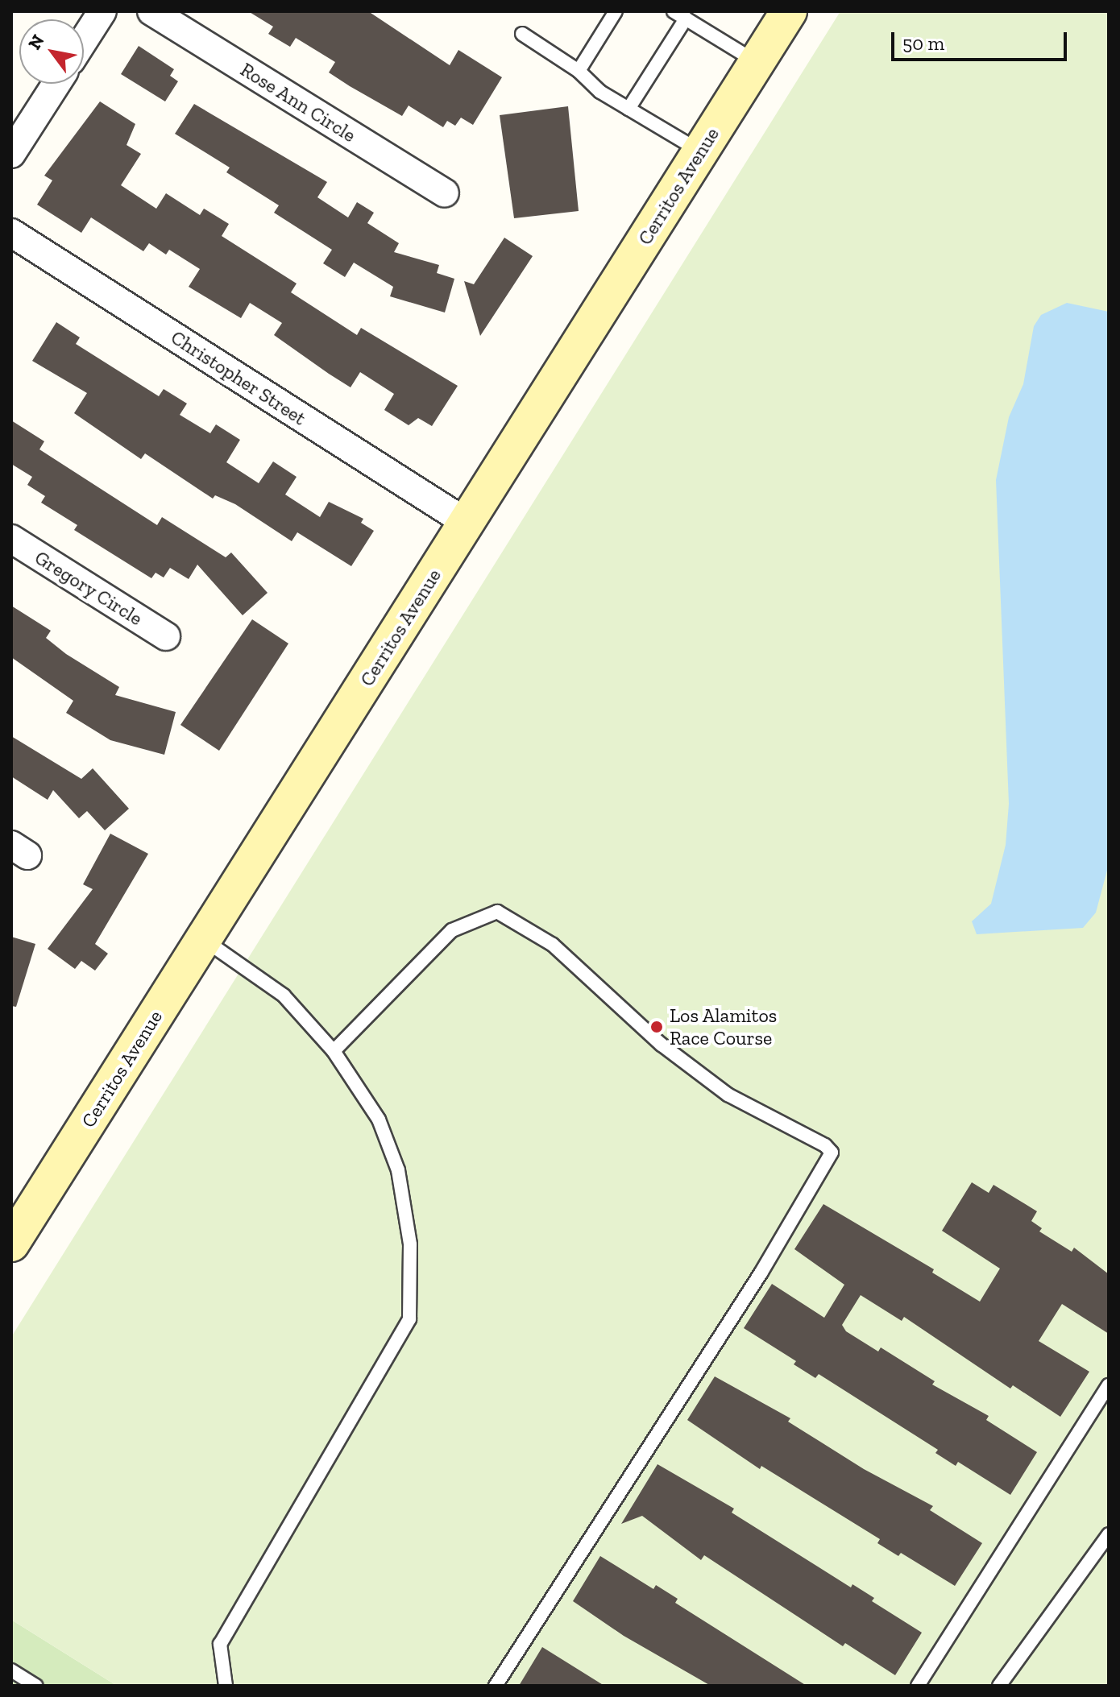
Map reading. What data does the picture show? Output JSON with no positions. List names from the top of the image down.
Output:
{
  "streets": {
    "main road": ["Cerritos Avenue"],
    "street": ["Rose Ann Circle", "Christopher Street", "Gregory Circle"]
  },
  "crossings": [
    ["Cerritos Avenue", "Christopher Street"]
  ],
  "places": ["Los Alamitos Race Course"],
  "scale_bar": "50 m",
  "north": "top left"
}
